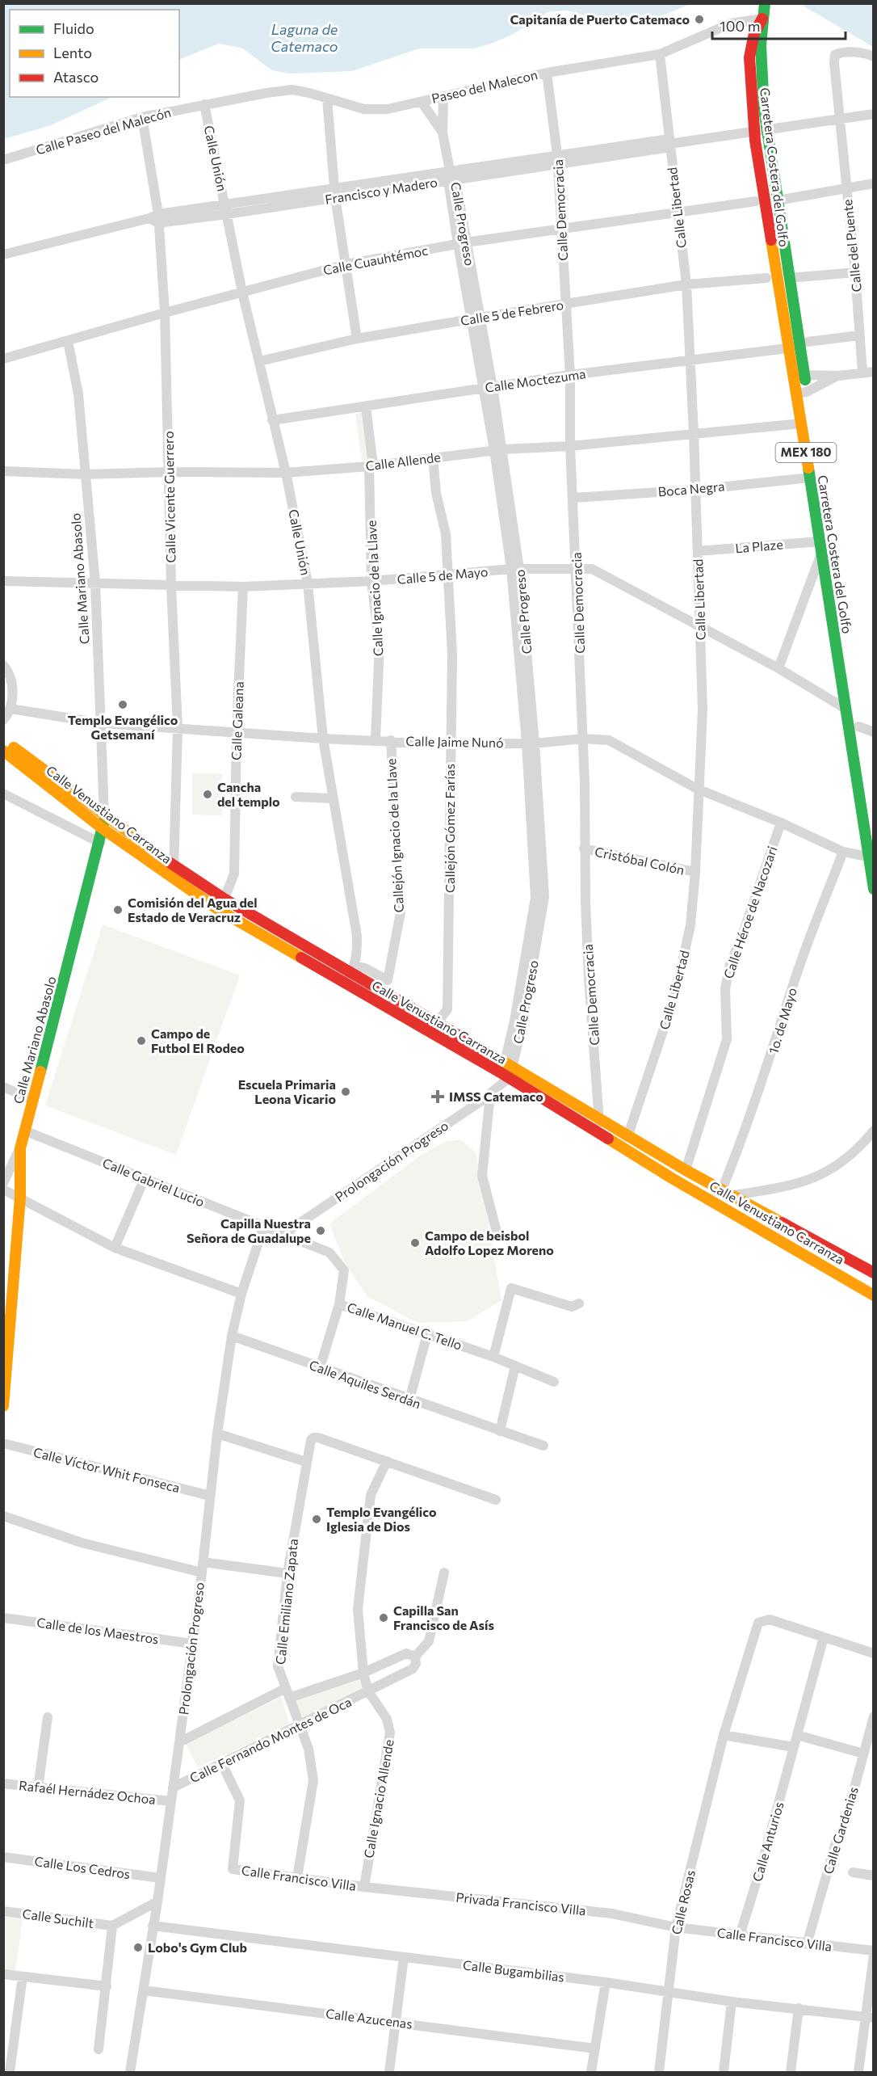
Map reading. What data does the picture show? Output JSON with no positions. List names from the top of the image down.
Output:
{
  "streets": {
    "main road": [
      "Carretera Costera del Golfo",
      "MEX 180",
      "Calle Mariano Abasolo",
      "Calle Venustiano Carranza"
    ],
    "street": [
      "Paseo del Malecon",
      "Calle Paseo del Malecón",
      "Calle Unión",
      "Francisco y Madero",
      "Calle Libertad",
      "Calle Democracia",
      "Calle Progreso",
      "Calle del Puente",
      "Calle Cuauhtémoc",
      "Calle 5 de Febrero",
      "Calle Moctezuma",
      "Calle Allende",
      "Boca Negra",
      "Calle Vicente Guerrero",
      "La Plaze",
      "Calle 5 de Mayo",
      "Calle Ignacio de la Llave",
      "Calle Galeana",
      "Calle Jaime Nunó",
      "Callejón Gómez Farías",
      "Callejón Ignacio de la Llave",
      "Cristóbal Colón",
      "Calle Héroe de Nacozari",
      "1o. de Mayo",
      "Prolongación Progreso",
      "Calle Gabriel Lucio",
      "Calle Manuel C. Tello",
      "Calle Aquiles Serdán",
      "Calle Víctor Whit Fonseca",
      "Calle Emiliano Zapata",
      "Calle de los Maestros",
      "Calle Fernando Montes de Oca",
      "Rafaél Hernádez Ochoa",
      "Calle Ignacio Allende",
      "Calle Gardenias",
      "Calle Anturios",
      "Calle Los Cedros",
      "Calle Francisco Villa",
      "Calle Rosas",
      "Privada Francisco Villa",
      "Calle Suchilt",
      "Calle Bugambilias",
      "Calle Azucenas"
    ]
  },
  "crossings": [
    ["Paseo del Malecon", "Calle Paseo del Malecón"],
    ["Paseo del Malecon", "Calle Unión"],
    ["Paseo del Malecon", "Carretera Costera del Golfo"],
    ["Paseo del Malecon", "Calle Libertad"],
    ["Paseo del Malecon", "Calle Democracia"],
    ["Paseo del Malecon", "Calle Progreso"],
    ["Calle Paseo del Malecón", "Calle Unión"],
    ["Calle Paseo del Malecón", "Calle Vicente Guerrero"],
    ["Calle Unión", "Francisco y Madero"],
    ["Calle Unión", "Calle Cuauhtémoc"],
    ["Calle Unión", "Calle 5 de Febrero"],
    ["Calle Unión", "Calle Moctezuma"],
    ["Calle Unión", "Calle Allende"],
    ["Calle Unión", "Calle 5 de Mayo"],
    ["Calle Unión", "Calle Jaime Nunó"],
    ["Calle Unión", "Calle Venustiano Carranza"],
    ["Calle Unión", "Callejón Ignacio de la Llave"],
    ["Carretera Costera del Golfo", "Francisco y Madero"],
    ["Carretera Costera del Golfo", "Calle Moctezuma"],
    ["Carretera Costera del Golfo", "Calle Allende"],
    ["Carretera Costera del Golfo", "Boca Negra"],
    ["Carretera Costera del Golfo", "La Plaze"],
    ["Carretera Costera del Golfo", "Calle 5 de Mayo"],
    ["Carretera Costera del Golfo", "Calle Jaime Nunó"],
    ["Francisco y Madero", "Calle Libertad"],
    ["Francisco y Madero", "Calle Democracia"],
    ["Francisco y Madero", "Calle Progreso"],
    ["Francisco y Madero", "Calle del Puente"],
    ["Francisco y Madero", "Calle Vicente Guerrero"],
    ["Calle Libertad", "Calle Cuauhtémoc"],
    ["Calle Libertad", "Calle 5 de Febrero"],
    ["Calle Libertad", "Calle Moctezuma"],
    ["Calle Libertad", "Calle Allende"],
    ["Calle Libertad", "Boca Negra"],
    ["Calle Libertad", "La Plaze"],
    ["Calle Libertad", "Calle 5 de Mayo"],
    ["Calle Libertad", "Calle Jaime Nunó"],
    ["Calle Libertad", "Calle Venustiano Carranza"],
    ["Calle Libertad", "Cristóbal Colón"],
    ["Calle Democracia", "Calle Cuauhtémoc"],
    ["Calle Democracia", "Calle 5 de Febrero"],
    ["Calle Democracia", "Calle Moctezuma"],
    ["Calle Democracia", "Calle Allende"],
    ["Calle Democracia", "Boca Negra"],
    ["Calle Democracia", "Calle 5 de Mayo"],
    ["Calle Democracia", "Calle Jaime Nunó"],
    ["Calle Democracia", "Calle Venustiano Carranza"],
    ["Calle Democracia", "Cristóbal Colón"],
    ["Calle Progreso", "Calle Cuauhtémoc"],
    ["Calle Progreso", "Calle 5 de Febrero"],
    ["Calle Progreso", "Calle Moctezuma"],
    ["Calle Progreso", "Calle Allende"],
    ["Calle Progreso", "Calle 5 de Mayo"],
    ["Calle Progreso", "Calle Jaime Nunó"],
    ["Calle Progreso", "Calle Venustiano Carranza"],
    ["Calle Progreso", "Prolongación Progreso"],
    ["Calle del Puente", "Calle Moctezuma"],
    ["Calle Cuauhtémoc", "Calle Vicente Guerrero"],
    ["Calle Cuauhtémoc", "Calle Mariano Abasolo"],
    ["Calle Moctezuma", "Calle Ignacio de la Llave"],
    ["Calle Allende", "Calle Vicente Guerrero"],
    ["Calle Allende", "Calle Mariano Abasolo"],
    ["Calle Allende", "Calle Ignacio de la Llave"],
    ["Calle Allende", "Callejón Gómez Farías"],
    ["Calle Vicente Guerrero", "Calle 5 de Mayo"],
    ["Calle Vicente Guerrero", "Calle Jaime Nunó"],
    ["Calle Vicente Guerrero", "Calle Venustiano Carranza"],
    ["Calle 5 de Mayo", "Calle Mariano Abasolo"],
    ["Calle 5 de Mayo", "Calle Ignacio de la Llave"],
    ["Calle 5 de Mayo", "Calle Galeana"],
    ["Calle 5 de Mayo", "Callejón Gómez Farías"],
    ["Calle Mariano Abasolo", "Calle Jaime Nunó"],
    ["Calle Mariano Abasolo", "Calle Venustiano Carranza"],
    ["Calle Mariano Abasolo", "Calle Gabriel Lucio"],
    ["Calle Ignacio de la Llave", "Calle Jaime Nunó"],
    ["Calle Galeana", "Calle Jaime Nunó"],
    ["Calle Galeana", "Calle Venustiano Carranza"],
    ["Calle Jaime Nunó", "Callejón Gómez Farías"],
    ["Calle Jaime Nunó", "Callejón Ignacio de la Llave"],
    ["Calle Jaime Nunó", "Calle Héroe de Nacozari"],
    ["Calle Jaime Nunó", "1o. de Mayo"],
    ["Calle Venustiano Carranza", "Callejón Gómez Farías"],
    ["Calle Venustiano Carranza", "Callejón Ignacio de la Llave"],
    ["Calle Venustiano Carranza", "Calle Héroe de Nacozari"],
    ["Calle Venustiano Carranza", "1o. de Mayo"],
    ["Prolongación Progreso", "Calle Gabriel Lucio"],
    ["Prolongación Progreso", "Calle Manuel C. Tello"],
    ["Prolongación Progreso", "Calle Aquiles Serdán"],
    ["Prolongación Progreso", "Calle Víctor Whit Fonseca"],
    ["Prolongación Progreso", "Calle de los Maestros"],
    ["Prolongación Progreso", "Calle Fernando Montes de Oca"],
    ["Prolongación Progreso", "Rafaél Hernádez Ochoa"],
    ["Prolongación Progreso", "Calle Los Cedros"],
    ["Prolongación Progreso", "Calle Bugambilias"],
    ["Prolongación Progreso", "Calle Azucenas"],
    ["Calle Gabriel Lucio", "Calle Manuel C. Tello"],
    ["Calle Emiliano Zapata", "Calle Fernando Montes de Oca"],
    ["Calle Emiliano Zapata", "Calle Ignacio Allende"],
    ["Calle Emiliano Zapata", "Calle Francisco Villa"],
    ["Calle Fernando Montes de Oca", "Calle Ignacio Allende"],
    ["Calle Fernando Montes de Oca", "Calle Francisco Villa"],
    ["Calle Ignacio Allende", "Calle Francisco Villa"],
    ["Calle Ignacio Allende", "Privada Francisco Villa"],
    ["Calle Gardenias", "Calle Francisco Villa"],
    ["Calle Anturios", "Calle Francisco Villa"],
    ["Calle Anturios", "Calle Rosas"],
    ["Calle Francisco Villa", "Calle Rosas"],
    ["Calle Francisco Villa", "Privada Francisco Villa"],
    ["Calle Rosas", "Privada Francisco Villa"],
    ["Calle Rosas", "Calle Bugambilias"]
  ],
  "water": ["Laguna de Catemaco"],
  "places": {
    "other": [
      "Capitanía de Puerto Catemaco",
      "Templo Evangélico Getsemaní",
      "Cancha del templo",
      "Comisión del Agua del Estado de Veracruz",
      "Campo de Futbol El Rodeo",
      "Escuela Primaria Leona Vicario",
      "Capilla Nuestra Señora de Guadalupe",
      "Campo de beisbol Adolfo Lopez Moreno",
      "Templo Evangélico Iglesia de Dios",
      "Capilla San Francisco de Asís",
      "Lobo's Gym Club"
    ],
    "health": ["IMSS Catemaco"]
  },
  "legend": ["Fluido", "Lento", "Atasco"],
  "scale_bar": "100 m"
}
